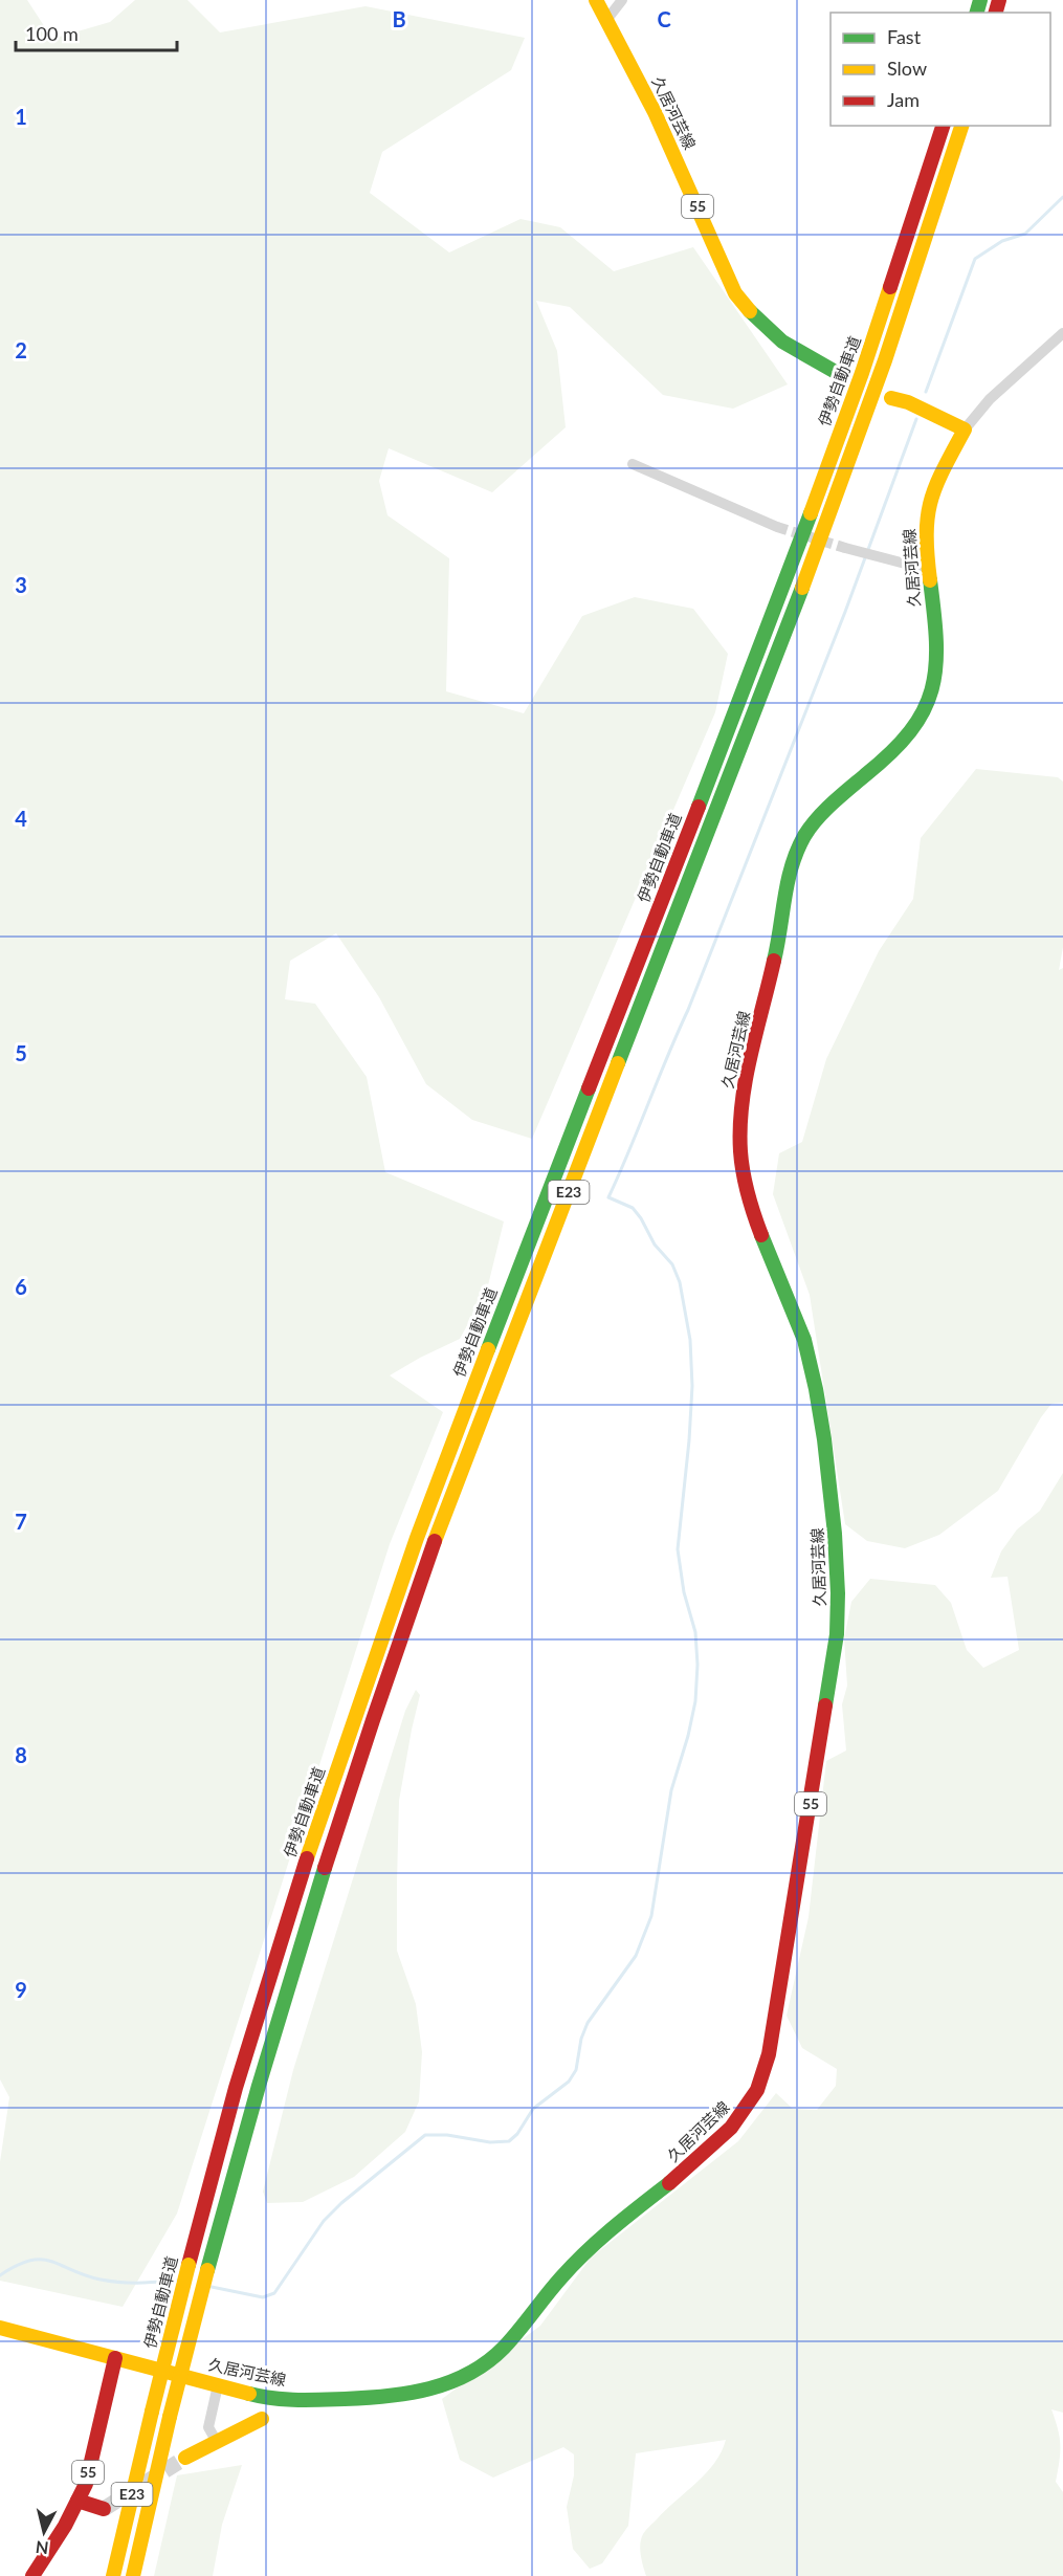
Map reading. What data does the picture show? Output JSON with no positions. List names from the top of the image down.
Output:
{
  "streets": {
    "main road": [
      "久居河芸線",
      "55",
      "伊勢自動車道",
      "E23"
    ]
  },
  "crossings": [
    ["久居河芸線", "55"]
  ],
  "legend": ["Fast", "Slow", "Jam"],
  "scale_bar": "100 m",
  "north": "bottom",
  "grid": {
    "columns": ["B", "C"],
    "rows": [
      "1",
      "2",
      "3",
      "4",
      "5",
      "6",
      "7",
      "8",
      "9"
    ]
  }
}
